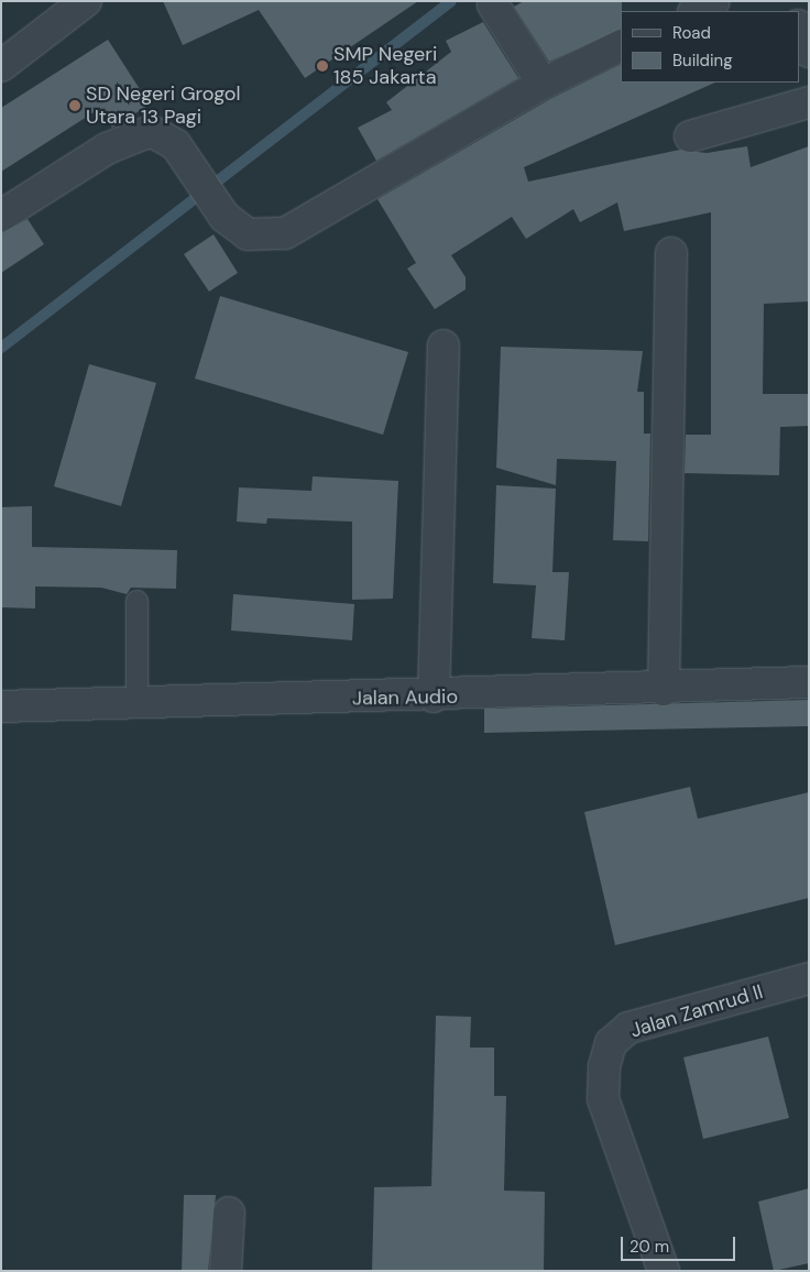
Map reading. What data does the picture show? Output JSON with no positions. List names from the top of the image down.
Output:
{
  "streets": {
    "street": ["Jalan Audio", "Jalan Zamrud II"]
  },
  "places": ["SMP Negeri 185 Jakarta", "SD Negeri Grogol Utara 13 Pagi"],
  "legend": ["Road", "Building"],
  "scale_bar": "20 m"
}
